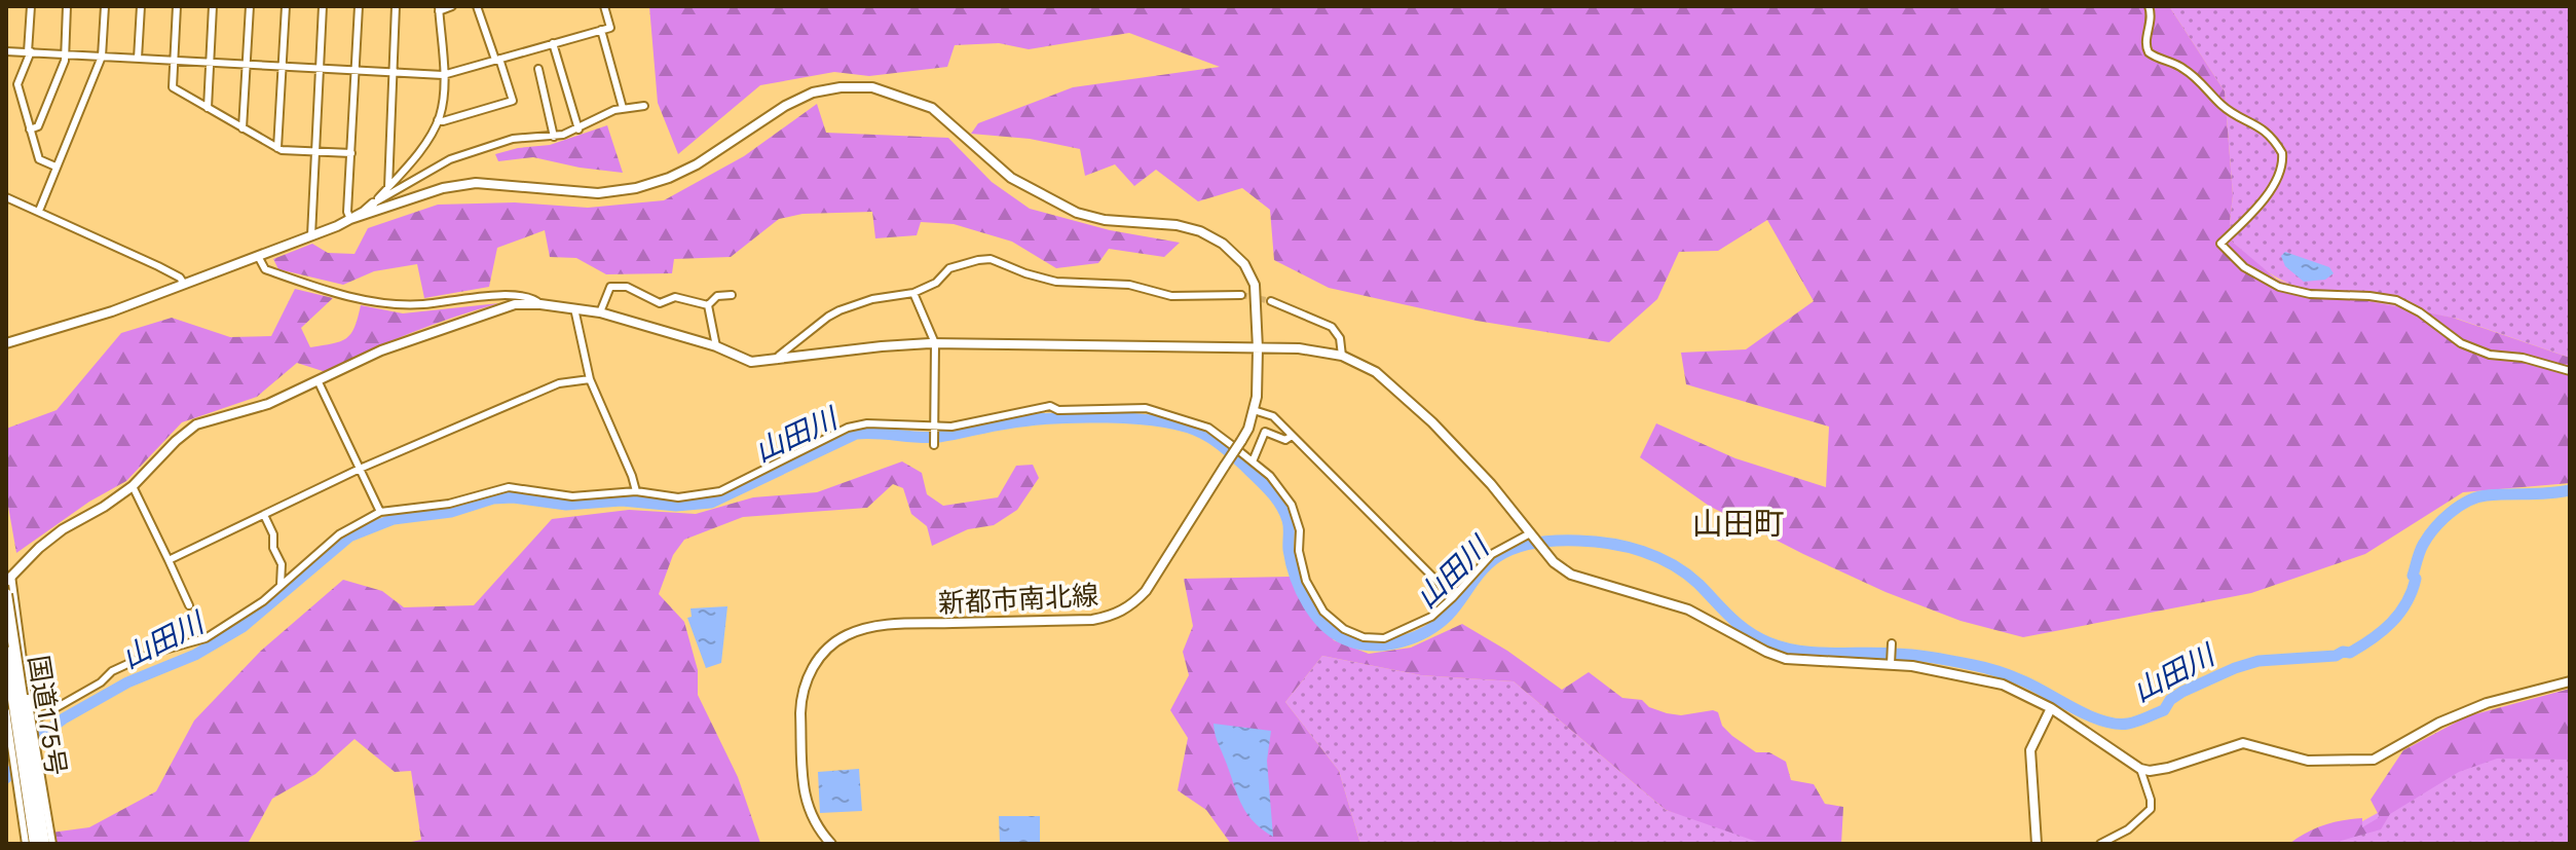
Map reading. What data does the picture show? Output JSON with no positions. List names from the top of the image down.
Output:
{
  "streets": {
    "highway": ["国道175号"],
    "street": ["新都市南北線"]
  },
  "districts": ["山田町"],
  "water": ["山田川"]
}
